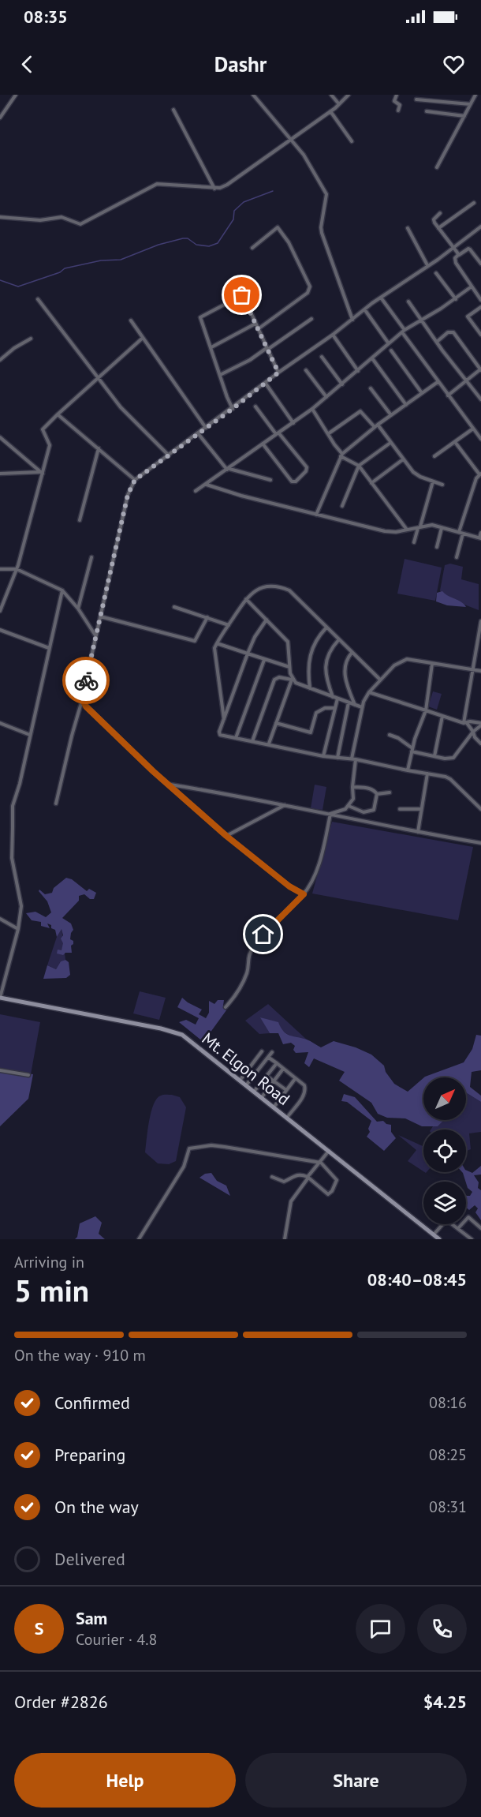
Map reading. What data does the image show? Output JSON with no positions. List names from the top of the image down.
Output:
{
  "streets": {
    "street": ["Mt. Elgon Road"]
  },
  "north": "top right",
  "page": {
    "status": "08:35",
    "header": "Dashr",
    "heading": ["5 min", "Arriving in", "08:40–08:45"],
    "panel": [
      "Sam",
      "Courier · 4.8",
      "Order #2826",
      "$4.25"
    ],
    "bar": "On the way · 910 m",
    "list": [
      ["Confirmed", "08:16"],
      ["Preparing", "08:25"],
      ["On the way", "08:31"],
      "Delivered"
    ],
    "round": "S",
    "buttons": ["Help", "Share"]
  }
}
